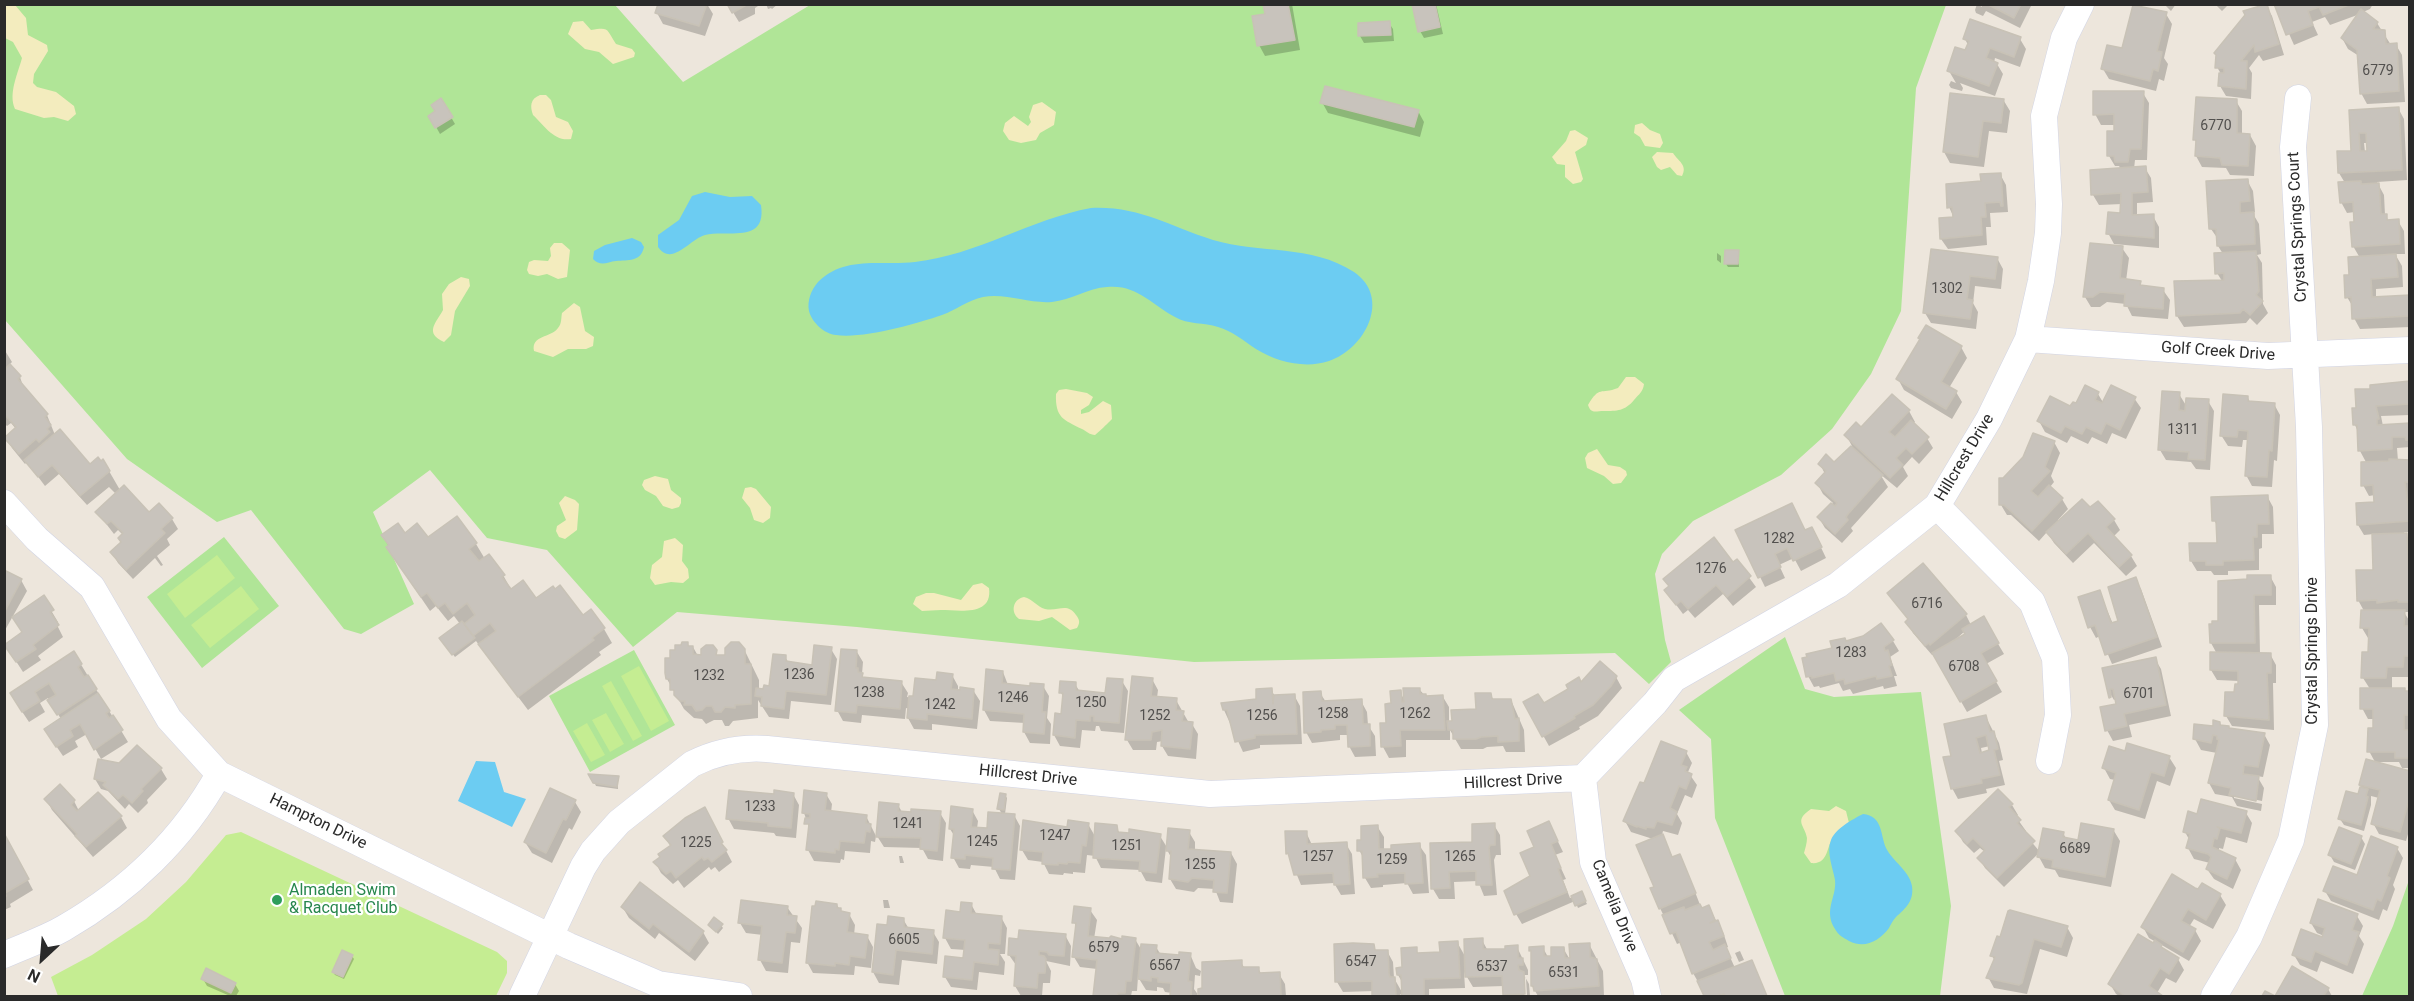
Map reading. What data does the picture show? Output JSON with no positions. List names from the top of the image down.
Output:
{
  "streets": {
    "street": [
      "Crystal Springs Court",
      "Golf Creek Drive",
      "Hillcrest Drive",
      "Crystal Springs Drive",
      "Hampton Drive",
      "Camelia Drive"
    ]
  },
  "crossings": [
    ["Crystal Springs Court", "Golf Creek Drive"],
    ["Crystal Springs Court", "Crystal Springs Drive"],
    ["Golf Creek Drive", "Hillcrest Drive"],
    ["Golf Creek Drive", "Crystal Springs Drive"],
    ["Hillcrest Drive", "Hampton Drive"],
    ["Hillcrest Drive", "Camelia Drive"]
  ],
  "places": ["Almaden Swim & Racquet Club"],
  "house_numbers": [
    "6779",
    "6770",
    "1302",
    "1311",
    "1282",
    "1276",
    "6716",
    "1283",
    "6708",
    "1236",
    "1232",
    "1238",
    "6701",
    "1246",
    "1250",
    "1242",
    "1258",
    "1262",
    "1252",
    "1256",
    "1233",
    "1241",
    "1247",
    "1245",
    "1225",
    "1251",
    "6689",
    "1257",
    "1265",
    "1259",
    "1255",
    "6605",
    "6579",
    "6547",
    "6567",
    "6537",
    "6531"
  ],
  "north": "bottom left"
}
